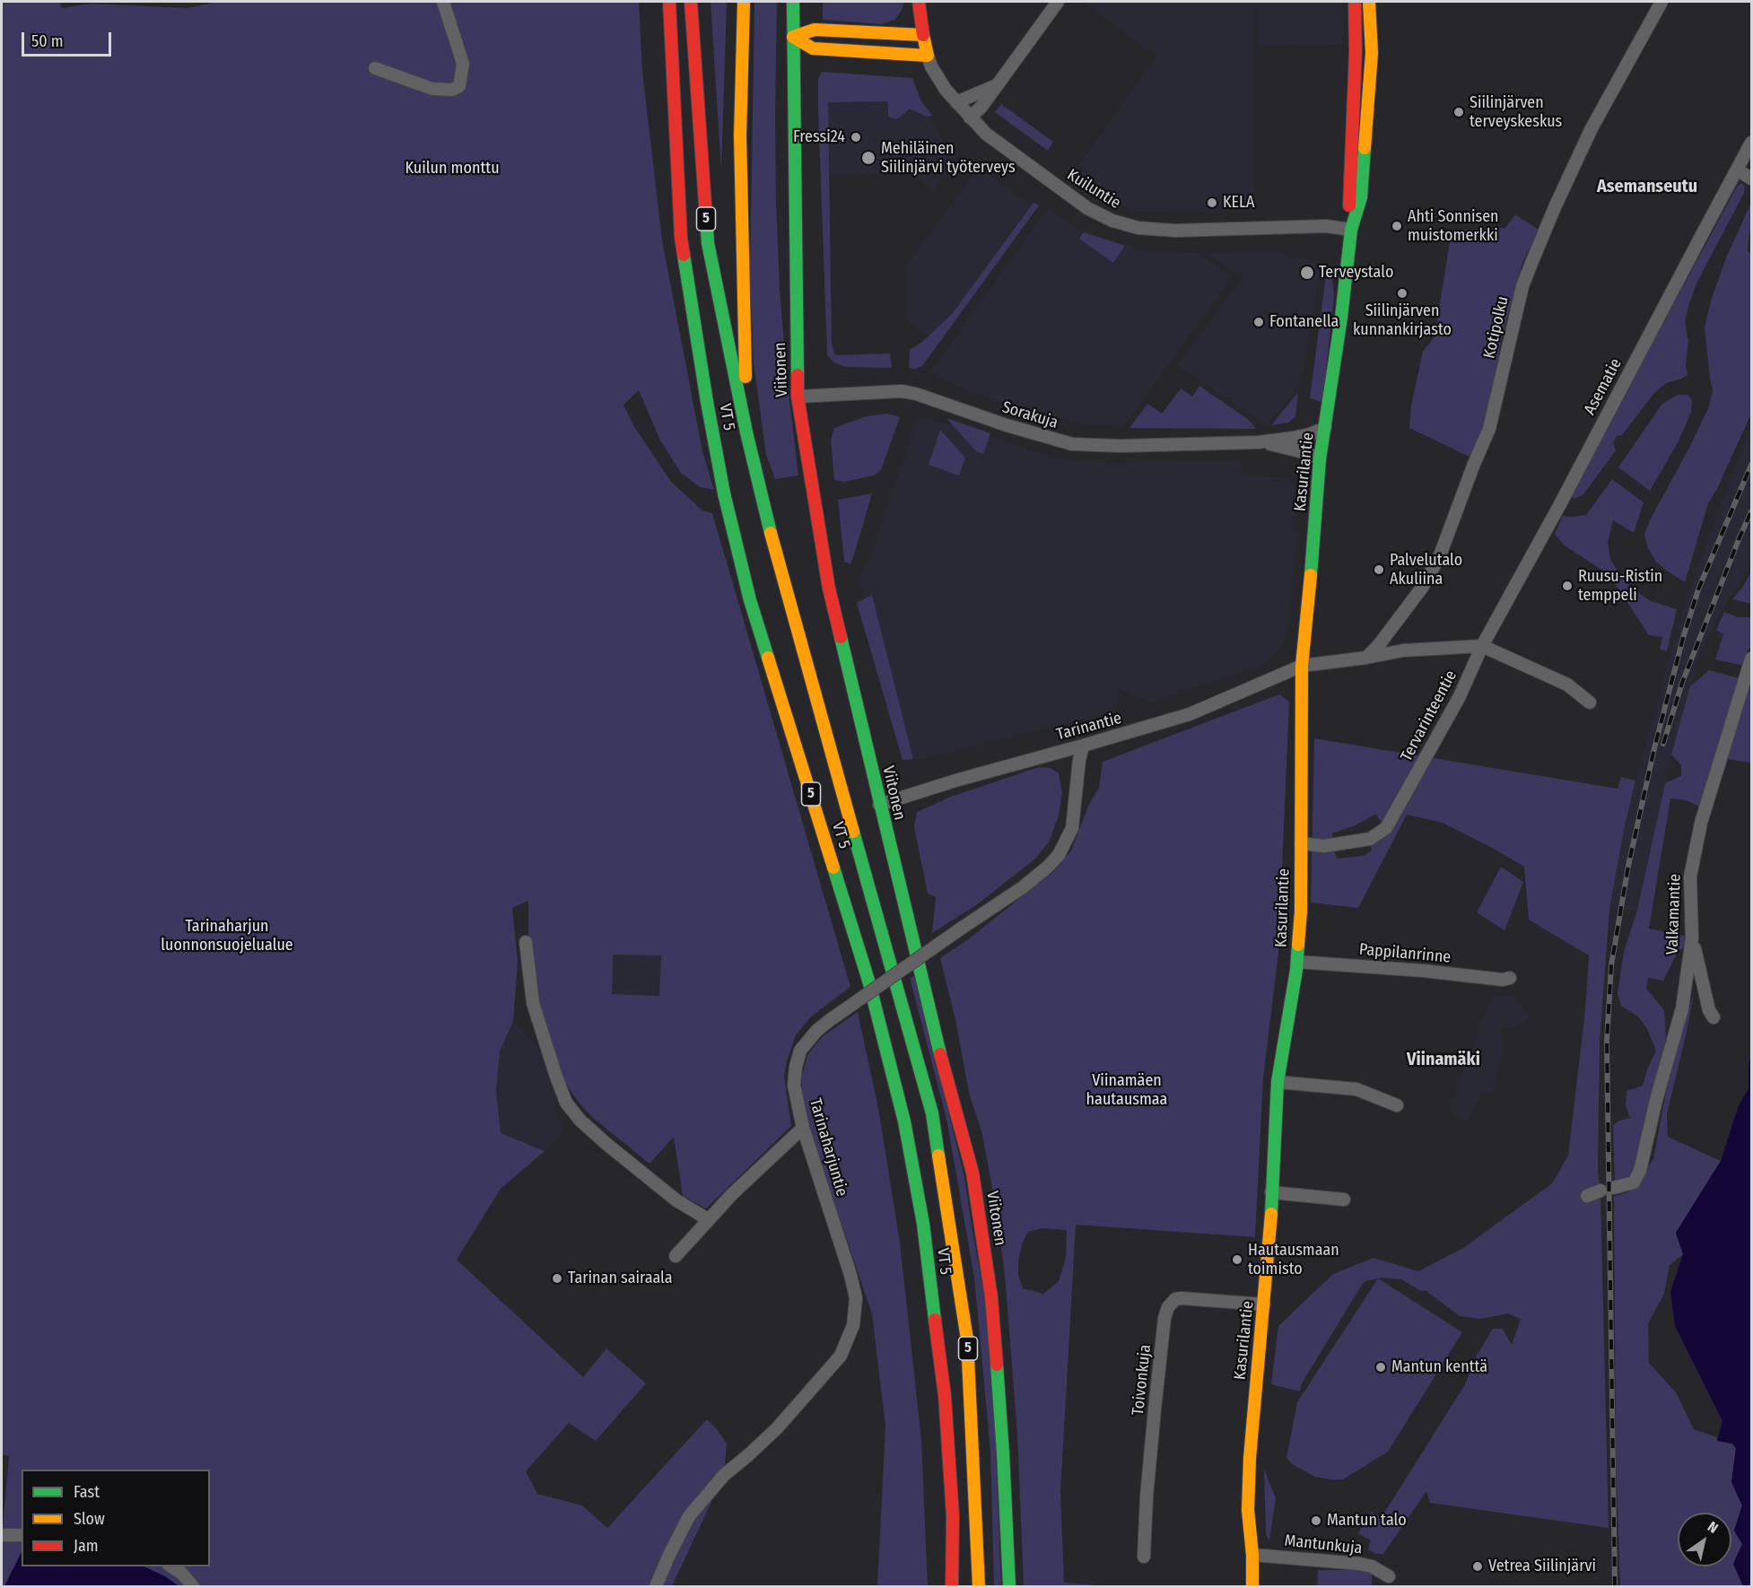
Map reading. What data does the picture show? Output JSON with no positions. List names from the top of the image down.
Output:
{
  "streets": {
    "main road": [
      "Kuiluntie",
      "5",
      "Viitonen",
      "VT 5",
      "Kasurilantie"
    ],
    "street": [
      "Kotipolku",
      "Asematie",
      "Sorakuja",
      "Tervarinteentie",
      "Tarinantie",
      "Valkamantie",
      "Pappilanrinne",
      "Tarinaharjuntie",
      "Toivonkuja",
      "Mantunkuja"
    ]
  },
  "crossings": [
    ["Kuiluntie", "Kasurilantie"],
    ["Kotipolku", "Tarinantie"],
    ["Viitonen", "Sorakuja"],
    ["Viitonen", "Tarinantie"],
    ["Asematie", "Tervarinteentie"],
    ["Asematie", "Tarinantie"],
    ["Sorakuja", "Kasurilantie"],
    ["Kasurilantie", "Tervarinteentie"],
    ["Kasurilantie", "Tarinantie"],
    ["Kasurilantie", "Pappilanrinne"],
    ["Kasurilantie", "Toivonkuja"],
    ["Kasurilantie", "Mantunkuja"],
    ["Tervarinteentie", "Tarinantie"],
    ["Tarinantie", "Tarinaharjuntie"]
  ],
  "districts": ["Asemanseutu", "Viinamäki"],
  "parks": ["Kuilun monttu", "Tarinaharjun luonnonsuojelualue", "Viinamäen hautausmaa"],
  "places": [
    "Siilinjärven terveyskeskus",
    "Fressi24",
    "Mehiläinen Siilinjärvi työterveys",
    "KELA",
    "Ahti Sonnisen muistomerkki",
    "Terveystalo",
    "Siilinjärven kunnankirjasto",
    "Fontanella",
    "Palvelutalo Akuliina",
    "Ruusu-Ristin temppeli",
    "Hautausmaan toimisto",
    "Tarinan sairaala",
    "Mantun kenttä",
    "Mantun talo",
    "Vetrea Siilinjärvi"
  ],
  "legend": ["Fast", "Slow", "Jam"],
  "scale_bar": "50 m",
  "north": "top right"
}
